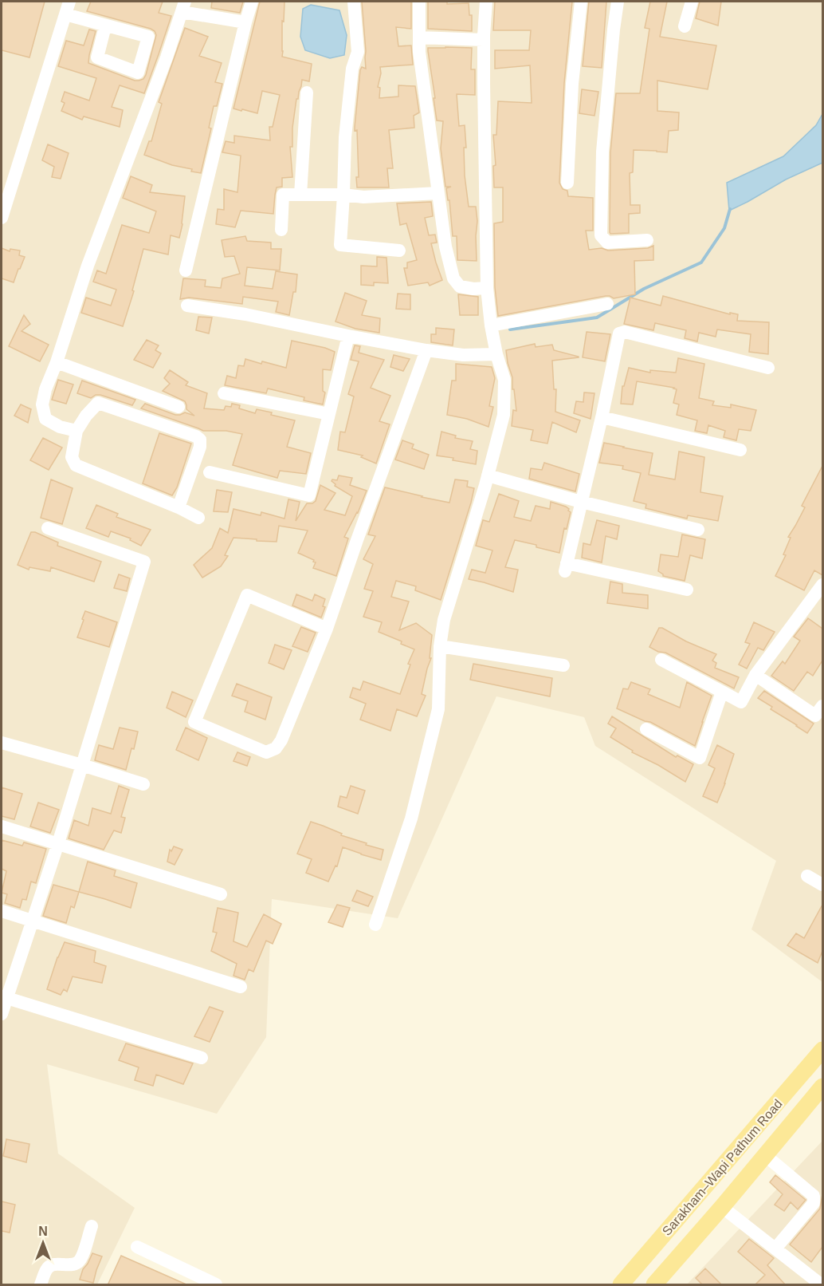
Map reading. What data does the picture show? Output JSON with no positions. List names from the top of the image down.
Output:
{
  "streets": {
    "main road": ["Sarakham–Wapi Pathum Road"]
  },
  "north": "top"
}
